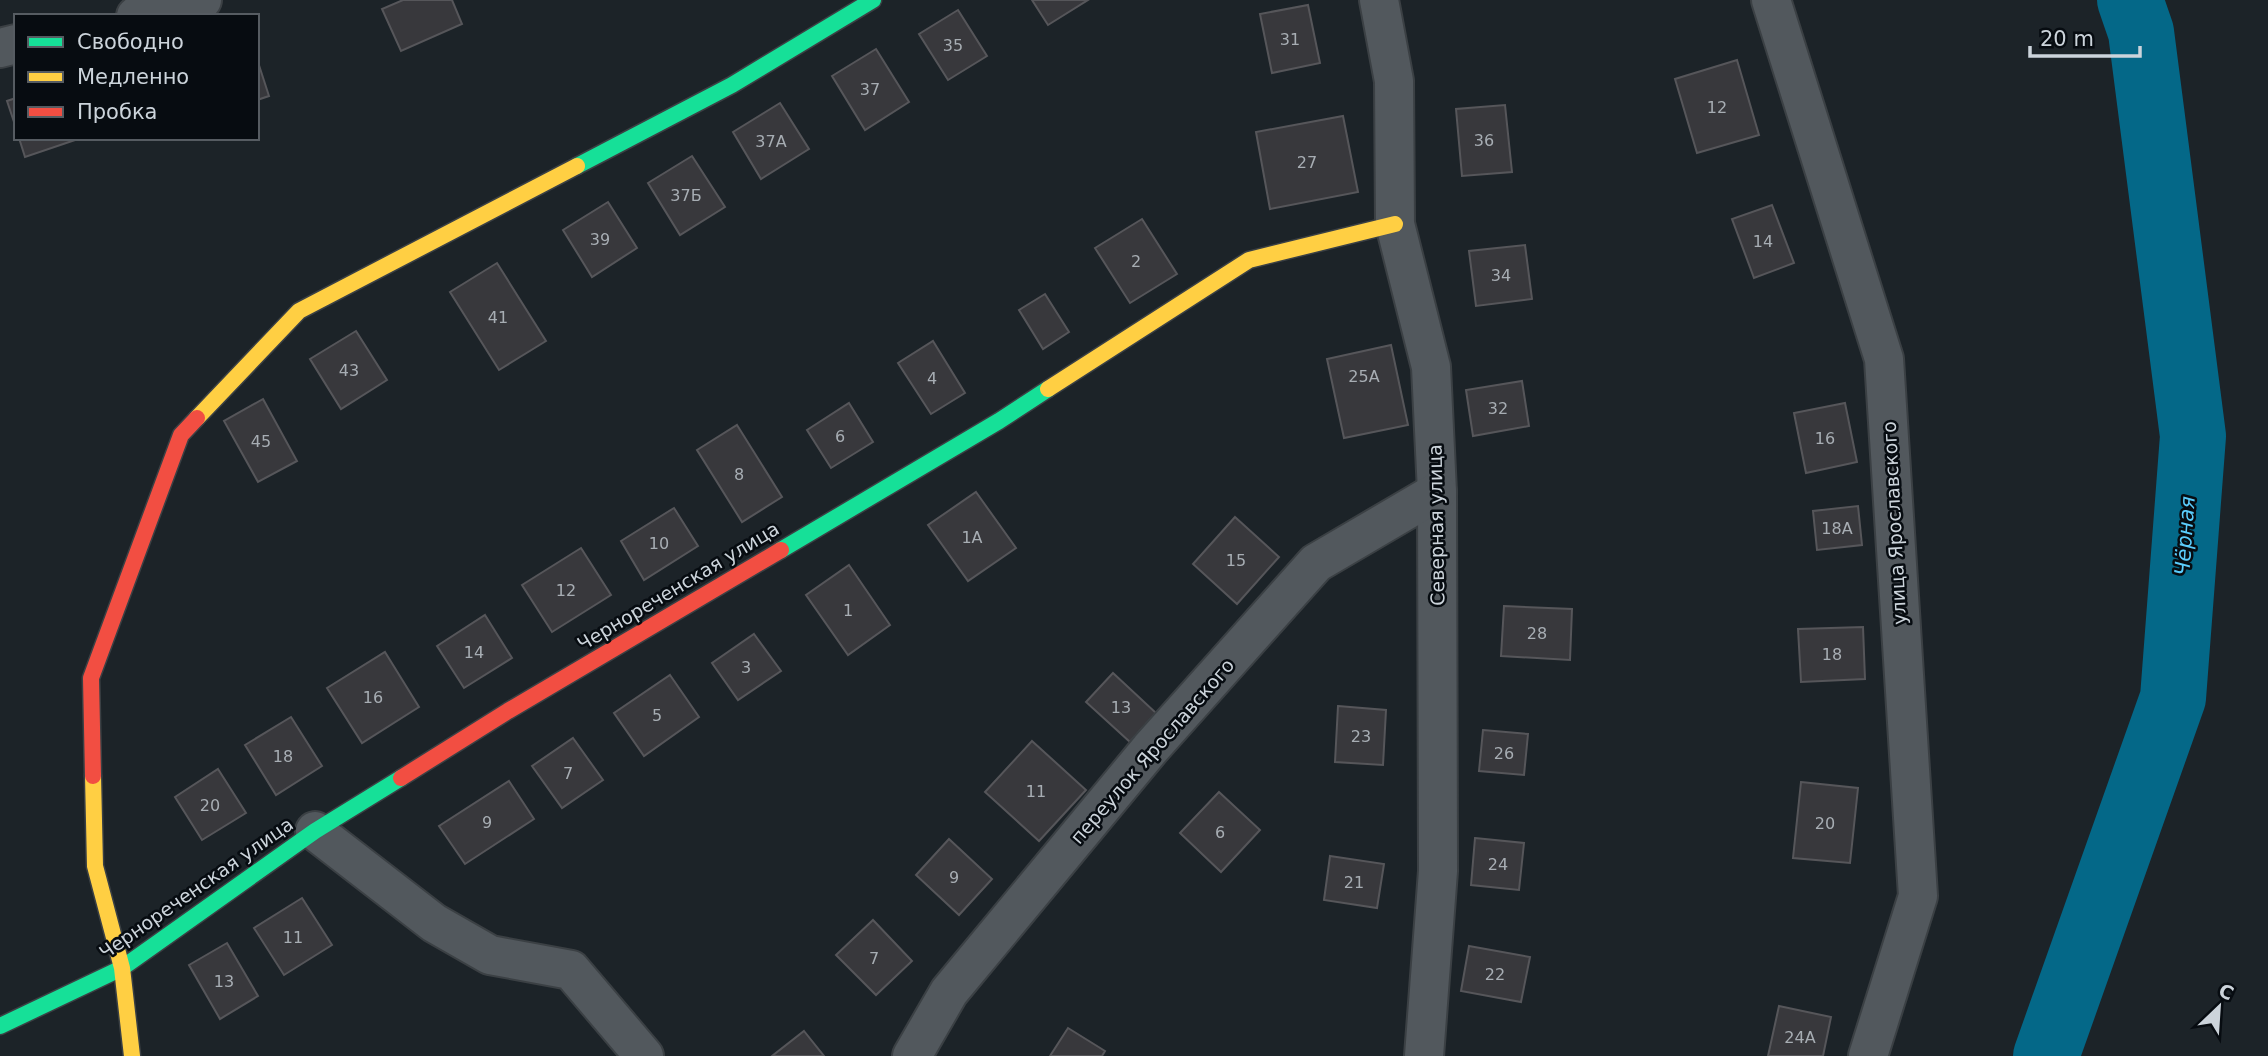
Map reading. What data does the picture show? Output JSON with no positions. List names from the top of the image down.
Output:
{
  "streets": {
    "street": [
      "улица Ярославского",
      "Северная улица",
      "Чернореченская улица",
      "переулок Ярославского"
    ]
  },
  "crossings": [
    ["Северная улица", "Чернореченская улица"],
    ["Северная улица", "переулок Ярославского"]
  ],
  "water": ["Чёрная"],
  "house_numbers": [
    "31",
    "35",
    "37",
    "12",
    "36",
    "37А",
    "27",
    "37Б",
    "39",
    "14",
    "2",
    "34",
    "41",
    "43",
    "25А",
    "4",
    "32",
    "6",
    "16",
    "45",
    "8",
    "18А",
    "1А",
    "10",
    "15",
    "12",
    "1",
    "28",
    "14",
    "18",
    "3",
    "16",
    "13",
    "5",
    "23",
    "26",
    "18",
    "7",
    "11",
    "20",
    "9",
    "20",
    "6",
    "24",
    "9",
    "21",
    "11",
    "7",
    "22",
    "13",
    "24А"
  ],
  "legend": ["Свободно", "Медленно", "Пробка"],
  "scale_bar": "20 m",
  "north": "top right"
}
